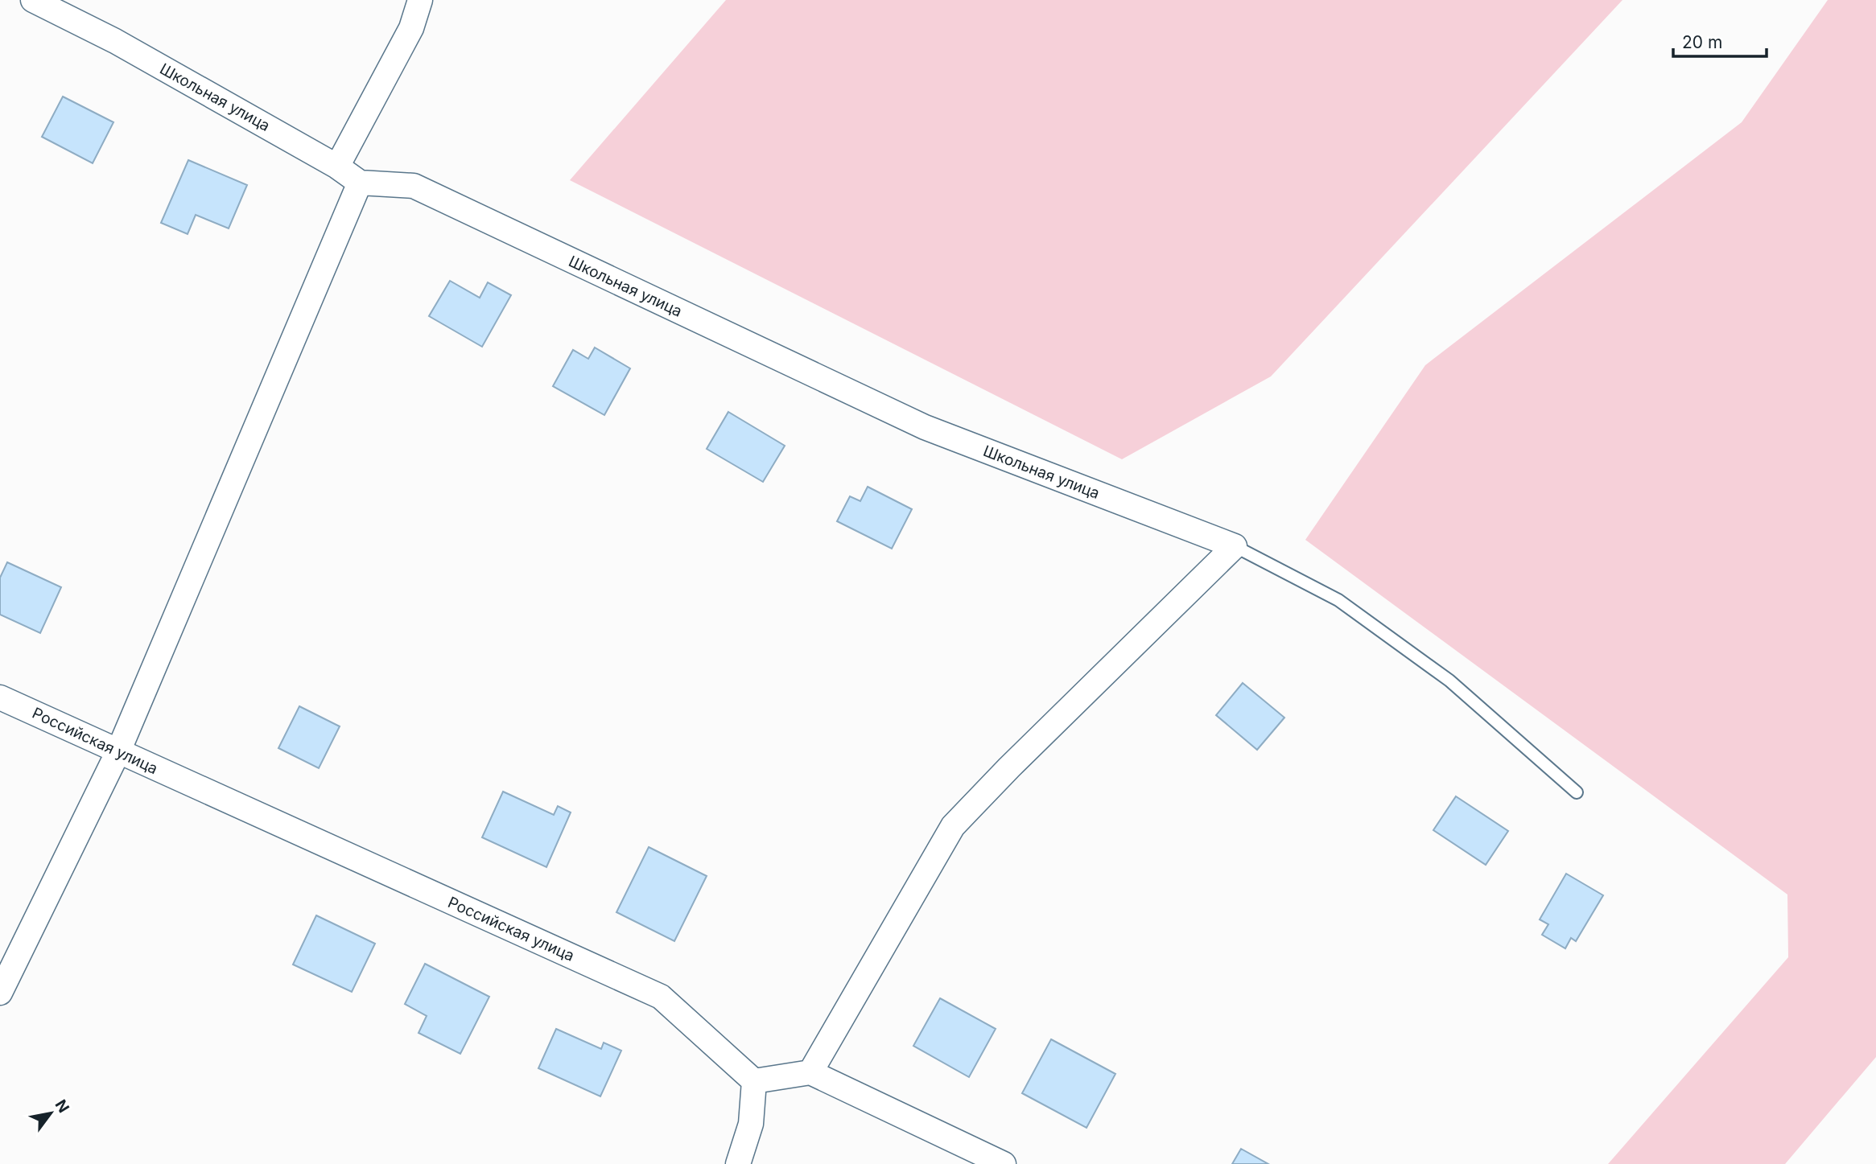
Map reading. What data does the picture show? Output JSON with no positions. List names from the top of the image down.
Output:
{
  "streets": {
    "street": ["Школьная улица", "Российская улица"]
  },
  "scale_bar": "20 m",
  "north": "top right"
}
